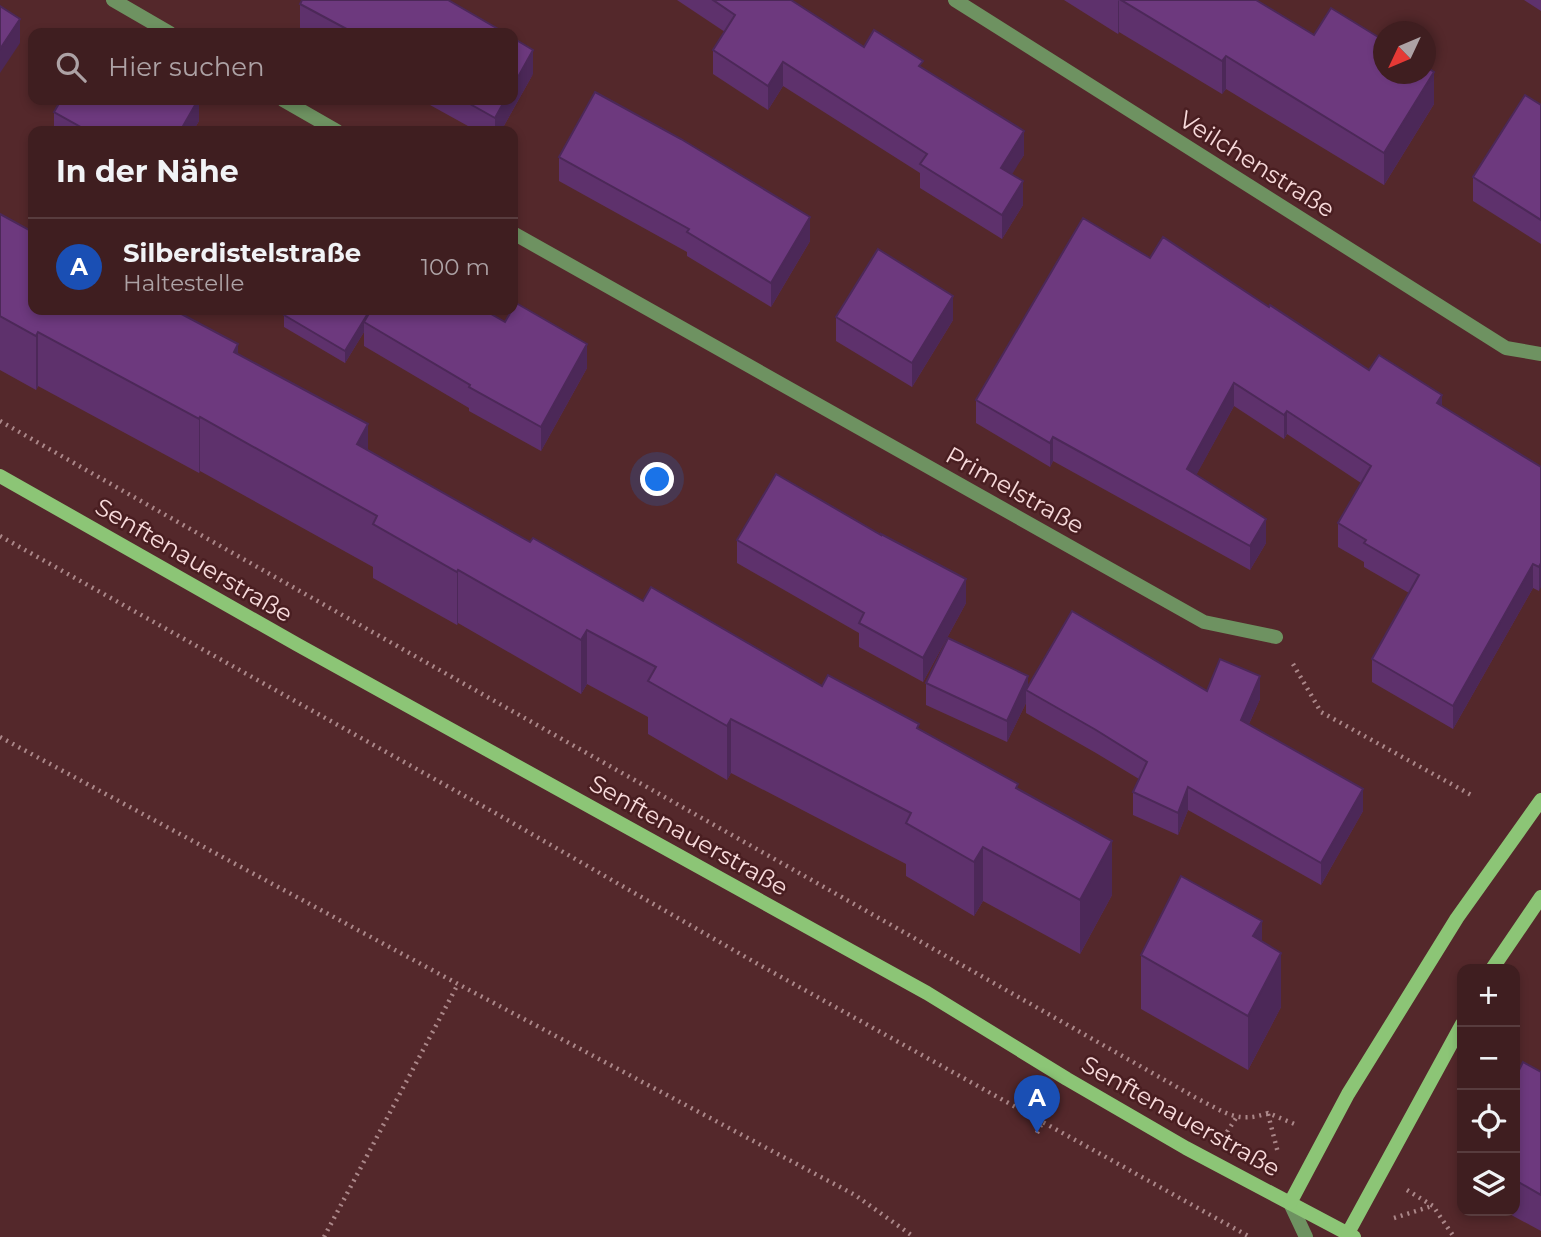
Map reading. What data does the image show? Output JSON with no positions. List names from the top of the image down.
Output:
{
  "streets": {
    "street": ["Veilchenstraße", "Primelstraße", "Senftenauerstraße"]
  },
  "north": "bottom left",
  "page": {
    "search": "Hier suchen",
    "heading": "In der Nähe",
    "list": [
      {
        "mark": "A",
        "name": "Silberdistelstraße",
        "note": "Haltestelle",
        "value": "100 m"
      }
    ],
    "map_buttons": ["+", "−"],
    "pins": "A"
  }
}
